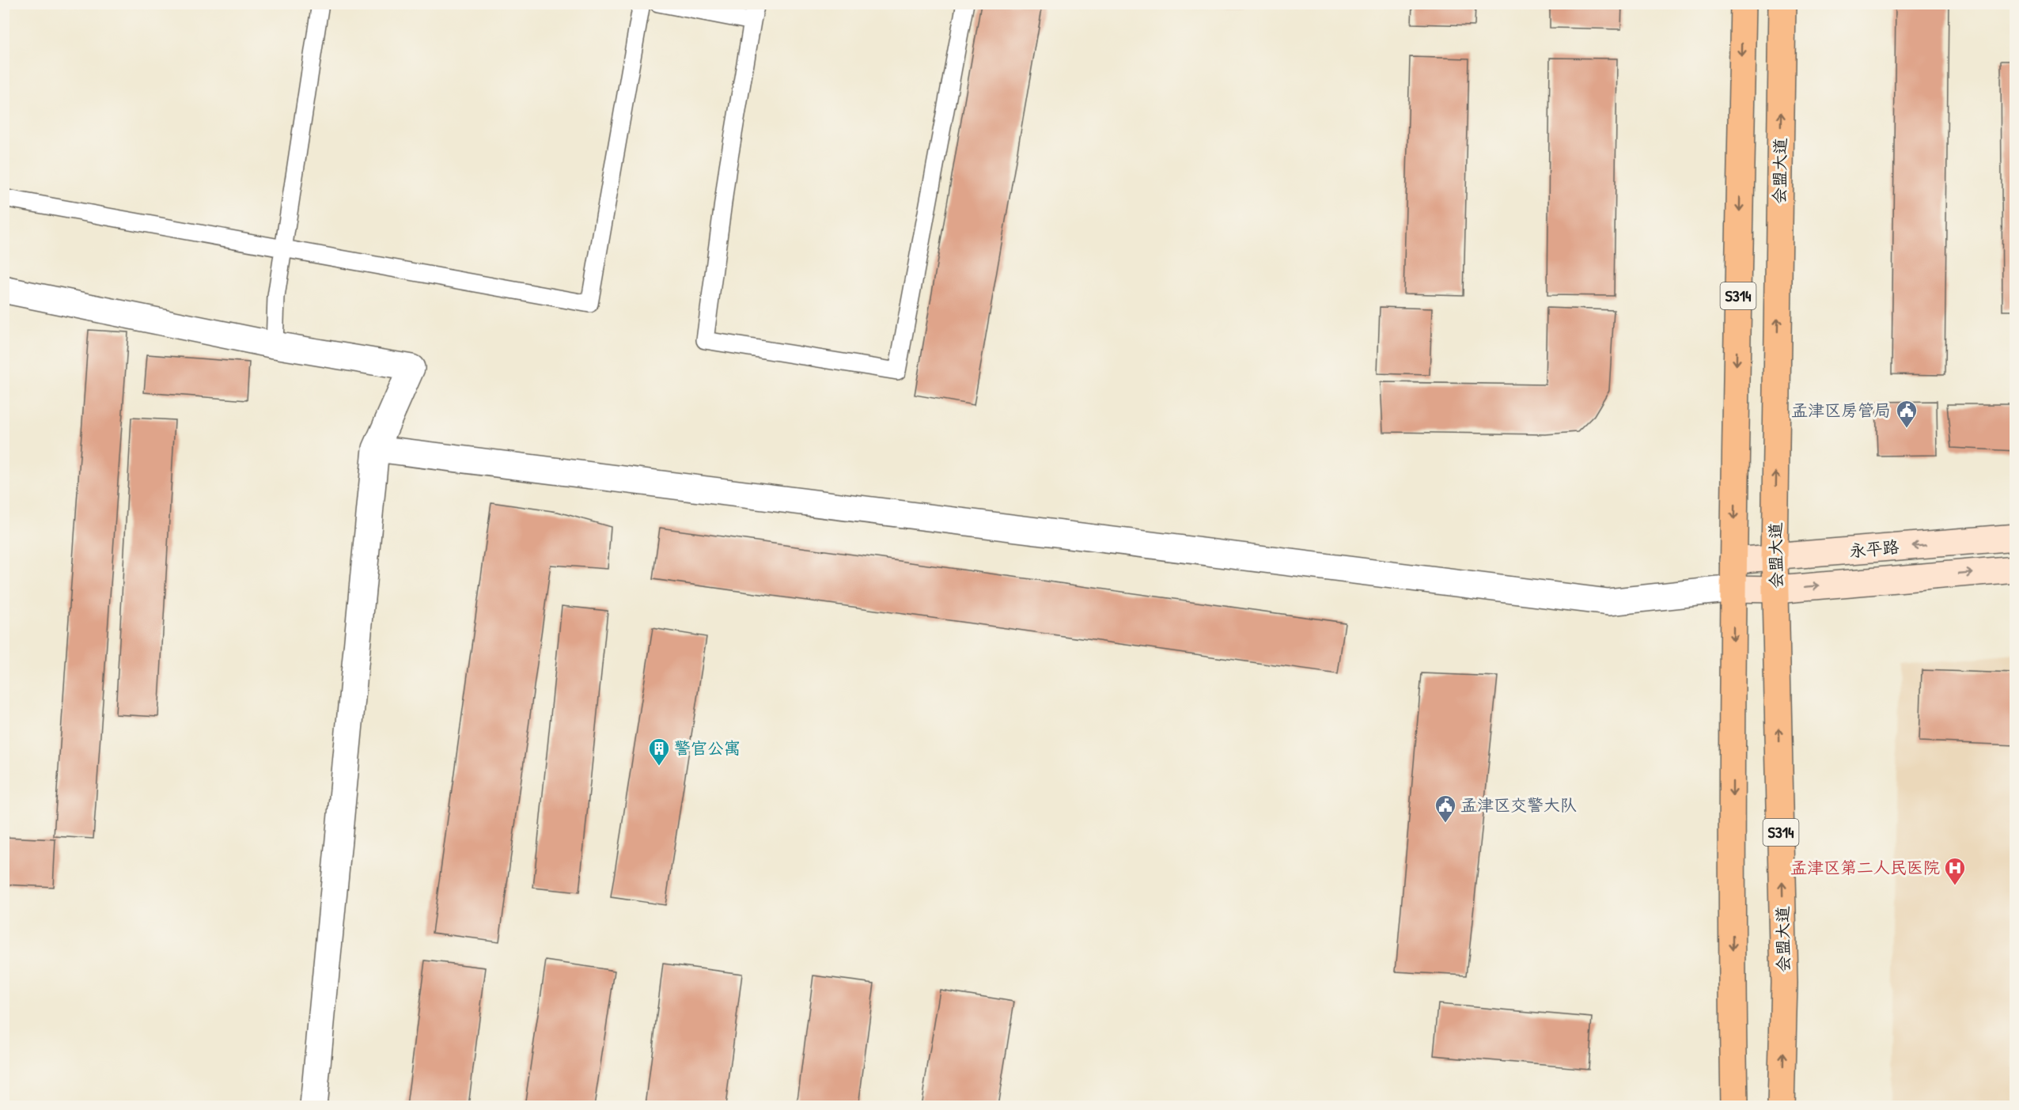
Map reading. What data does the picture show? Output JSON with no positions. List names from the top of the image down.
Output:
{
  "streets": {
    "main road": ["会盟大道", "S314", "永平路"]
  },
  "crossings": [
    ["会盟大道", "永平路"],
    ["S314", "永平路"]
  ],
  "places": {
    "public building": ["孟津区房管局", "孟津区交警大队"],
    "building": ["警官公寓"],
    "hospital": ["孟津区第二人民医院"]
  }
}
